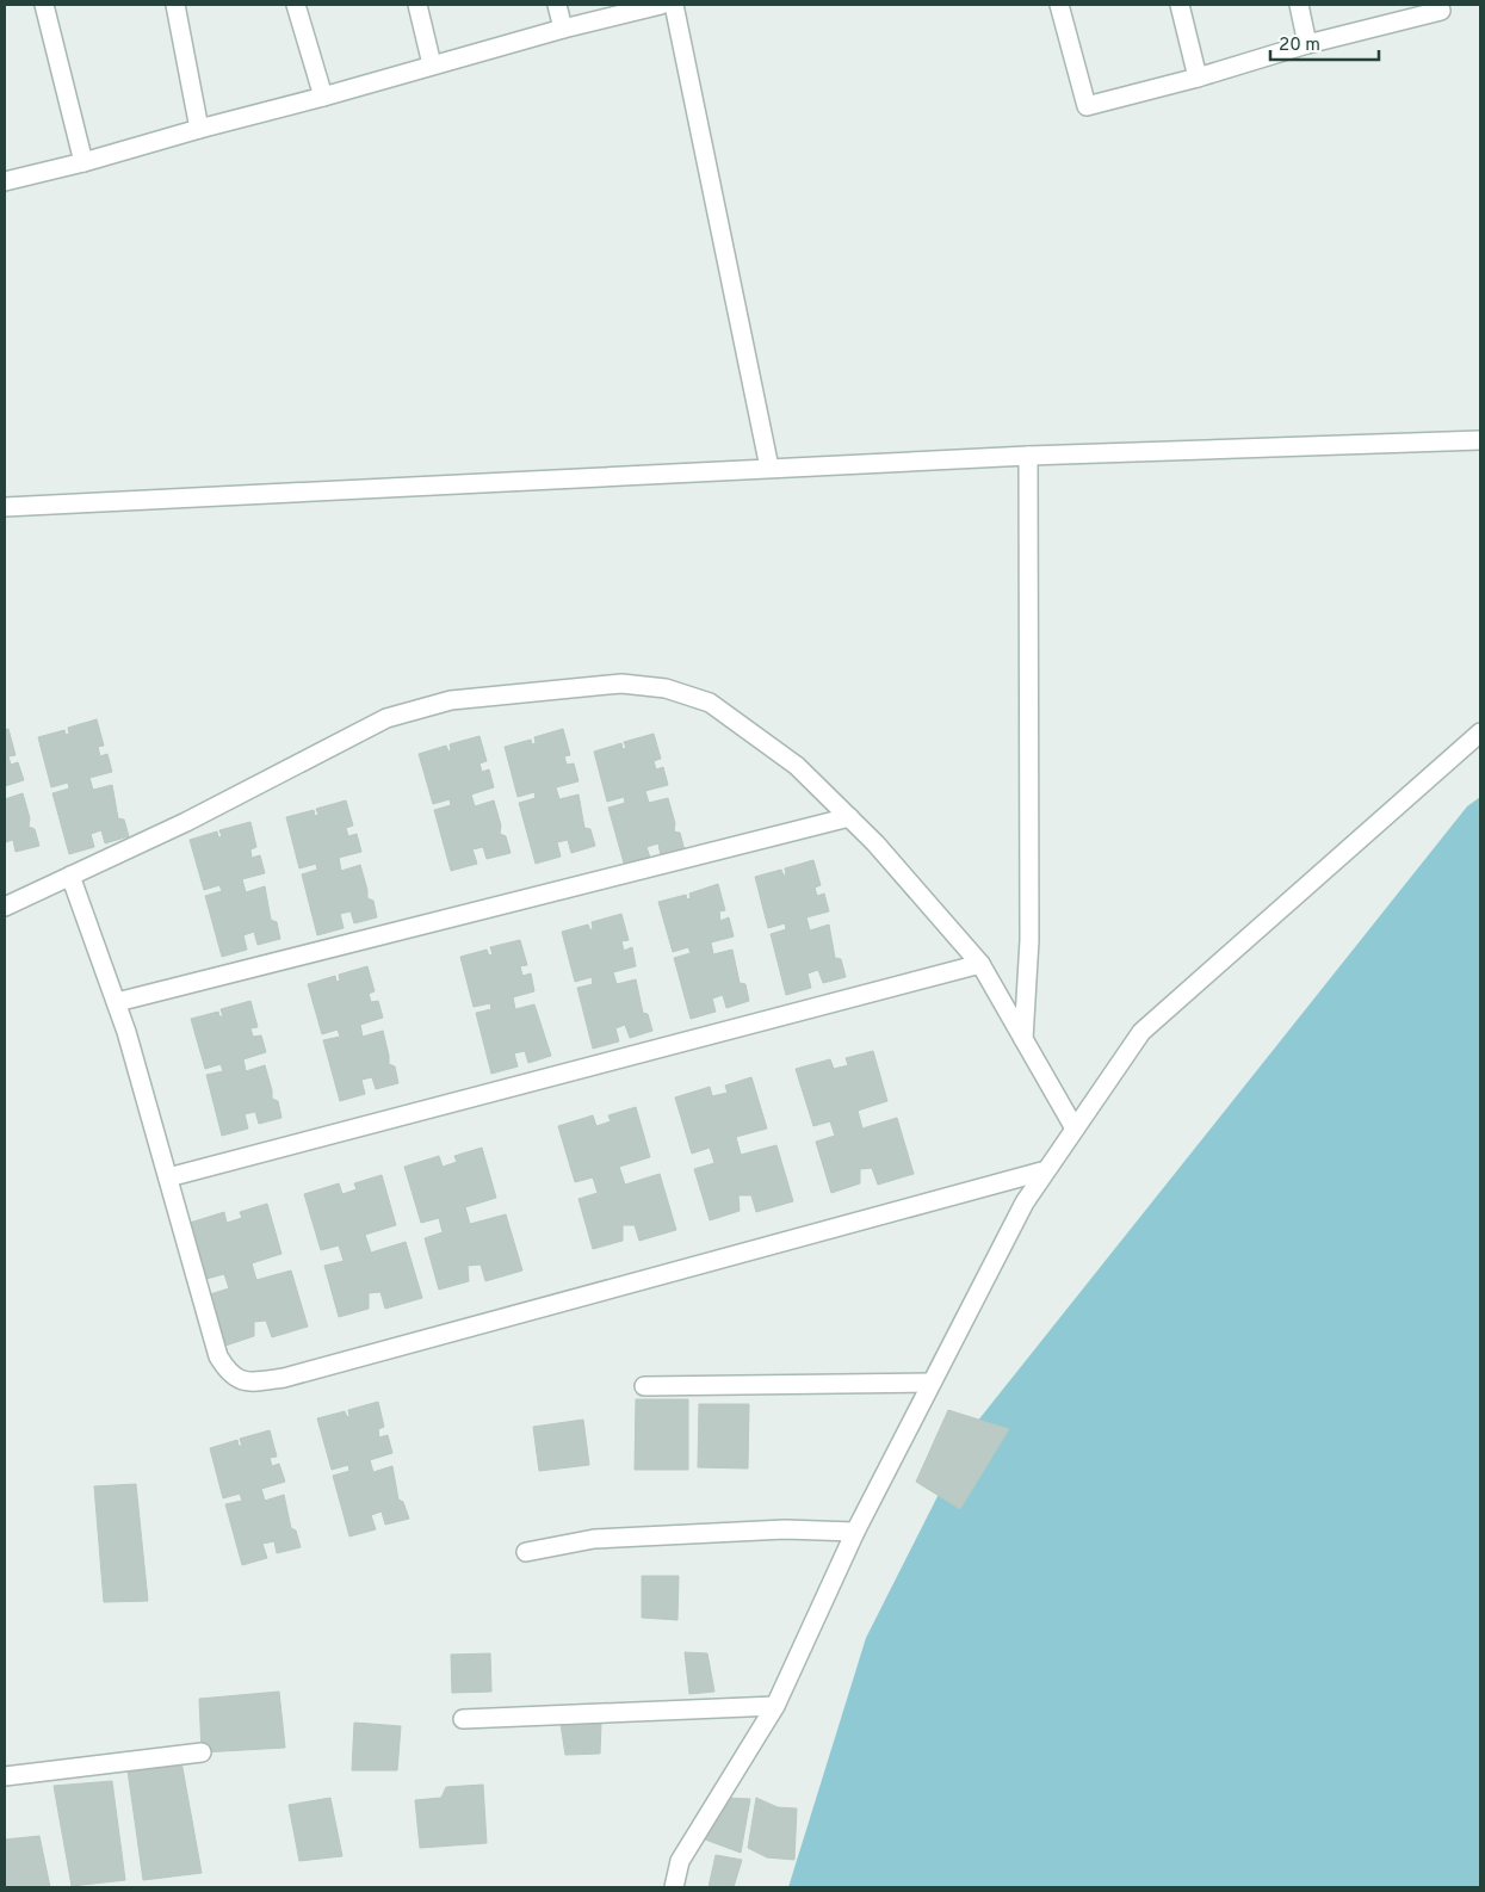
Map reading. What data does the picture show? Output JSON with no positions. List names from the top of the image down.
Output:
{
  "scale_bar": "20 m"
}
